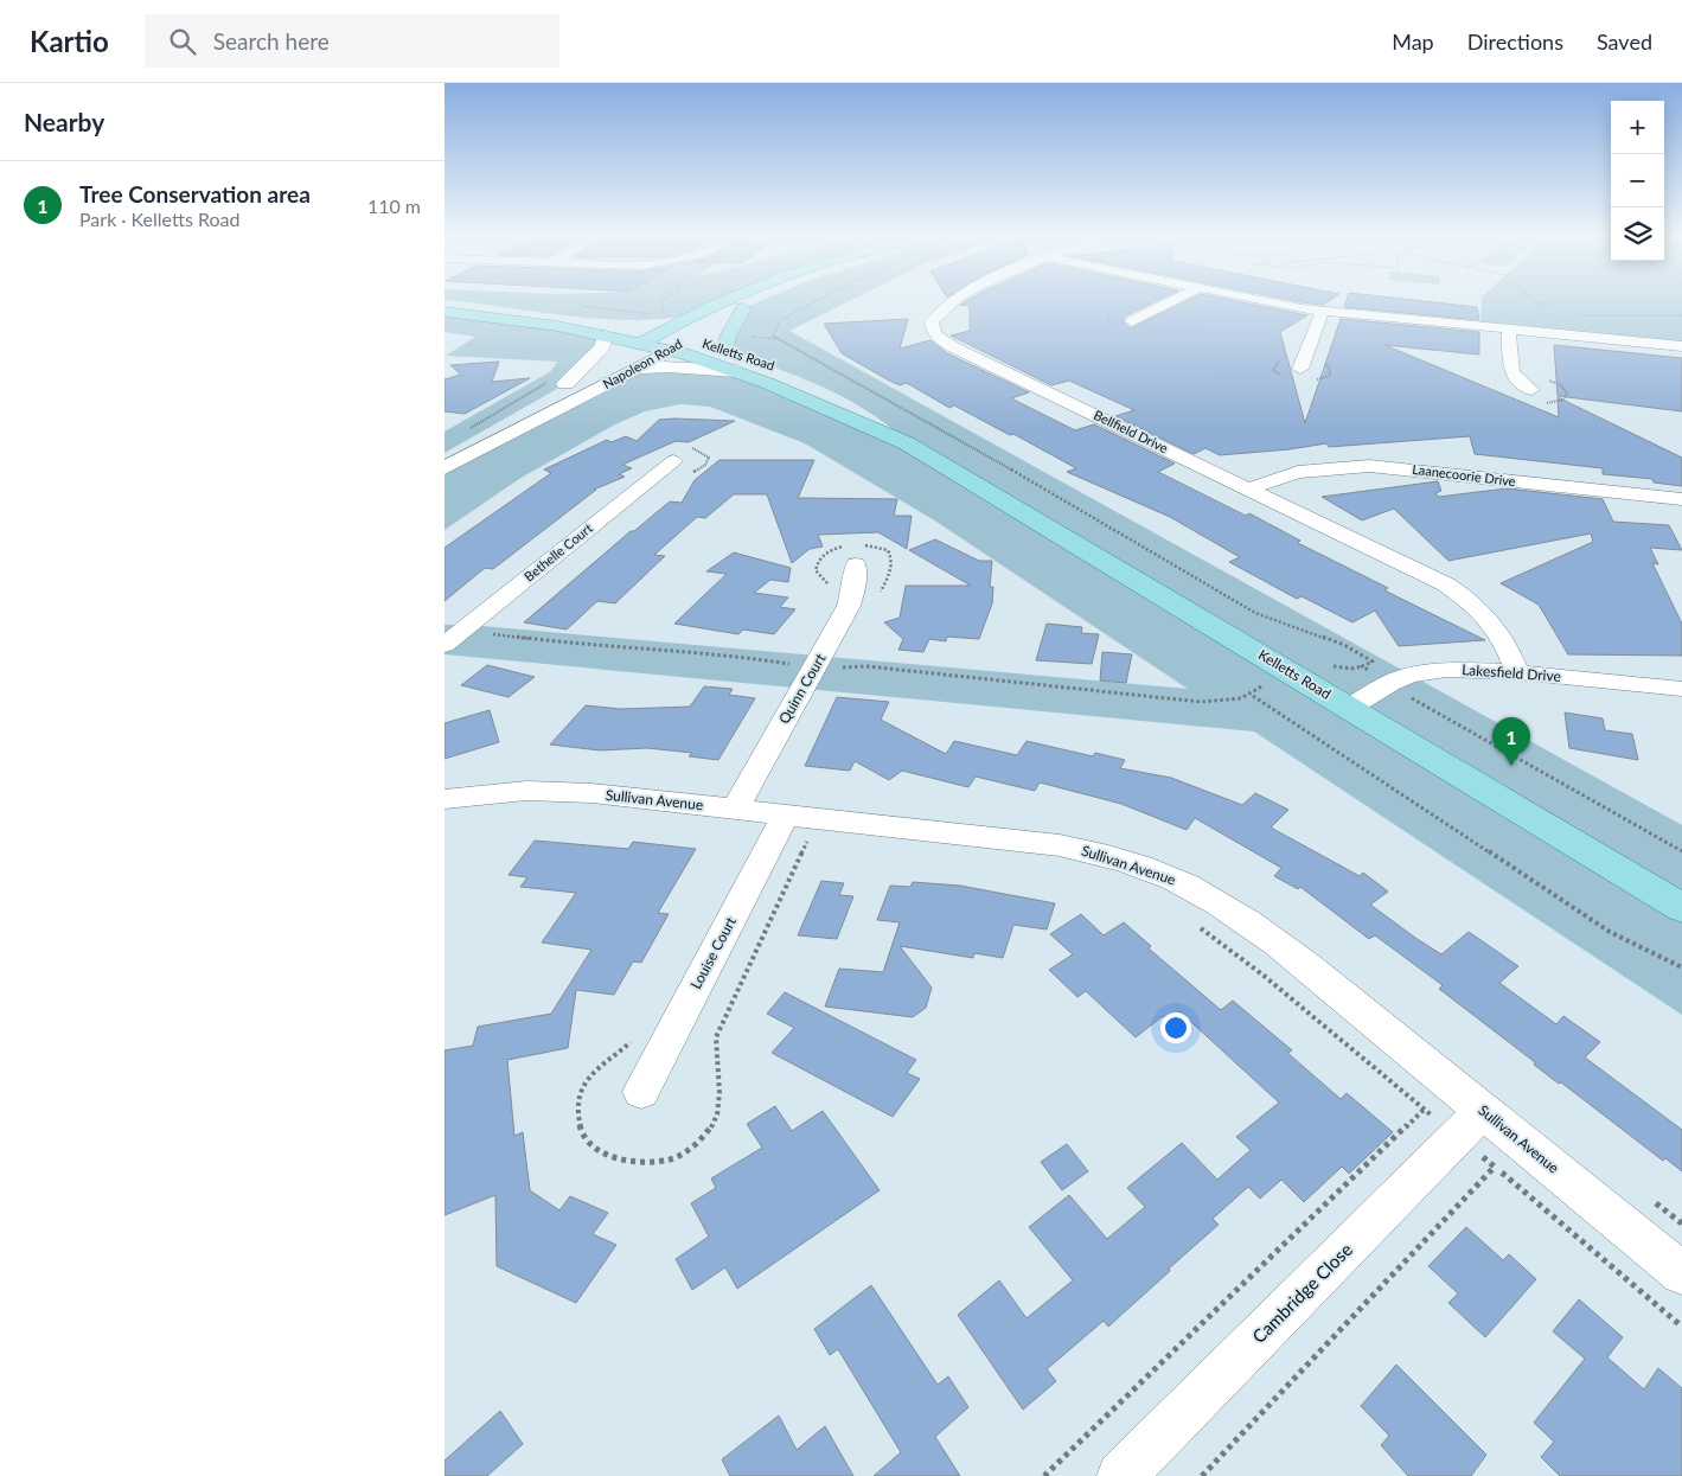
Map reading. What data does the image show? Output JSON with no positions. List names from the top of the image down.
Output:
{
  "streets": {
    "main road": ["Kelletts Road", "Napoleon Road"],
    "street": [
      "Bellfield Drive",
      "Laanecoorie Drive",
      "Bethelle Court",
      "Lakesfield Drive",
      "Quinn Court",
      "Sullivan Avenue",
      "Louise Court",
      "Cambridge Close"
    ]
  },
  "crossings": [
    ["Kelletts Road", "Napoleon Road"],
    ["Kelletts Road", "Lakesfield Drive"],
    ["Bellfield Drive", "Laanecoorie Drive"],
    ["Bellfield Drive", "Lakesfield Drive"],
    ["Quinn Court", "Sullivan Avenue"],
    ["Sullivan Avenue", "Louise Court"],
    ["Sullivan Avenue", "Cambridge Close"]
  ],
  "page": {
    "header": "Kartio",
    "search": "Search here",
    "nav": ["Map", "Directions", "Saved"],
    "heading": "Nearby",
    "map_buttons": ["+", "−"],
    "list": [
      {
        "mark": "1",
        "name": "Tree Conservation area",
        "note": "Park · Kelletts Road",
        "value": "110 m"
      }
    ],
    "pins": "1"
  }
}
